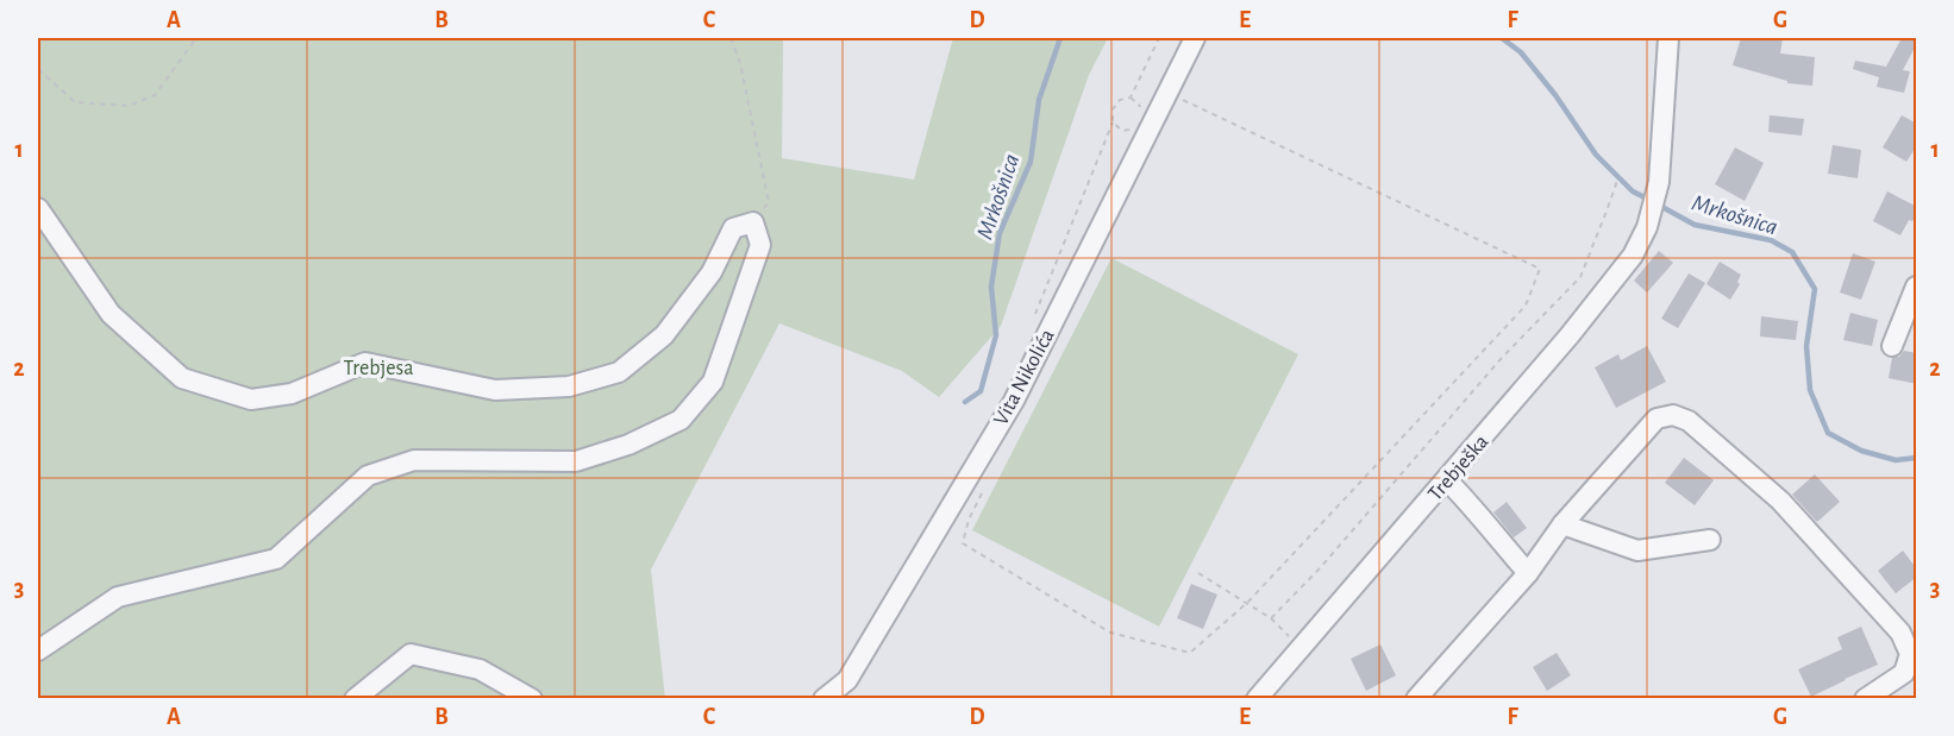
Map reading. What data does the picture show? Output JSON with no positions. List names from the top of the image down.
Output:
{
  "streets": {
    "street": ["Vita Nikolića", "Trebješka"]
  },
  "water": ["Mrkošnica"],
  "parks": ["Trebjesa"],
  "grid": {
    "columns": [
      "A",
      "B",
      "C",
      "D",
      "E",
      "F",
      "G"
    ],
    "rows": ["1", "2", "3"]
  }
}
